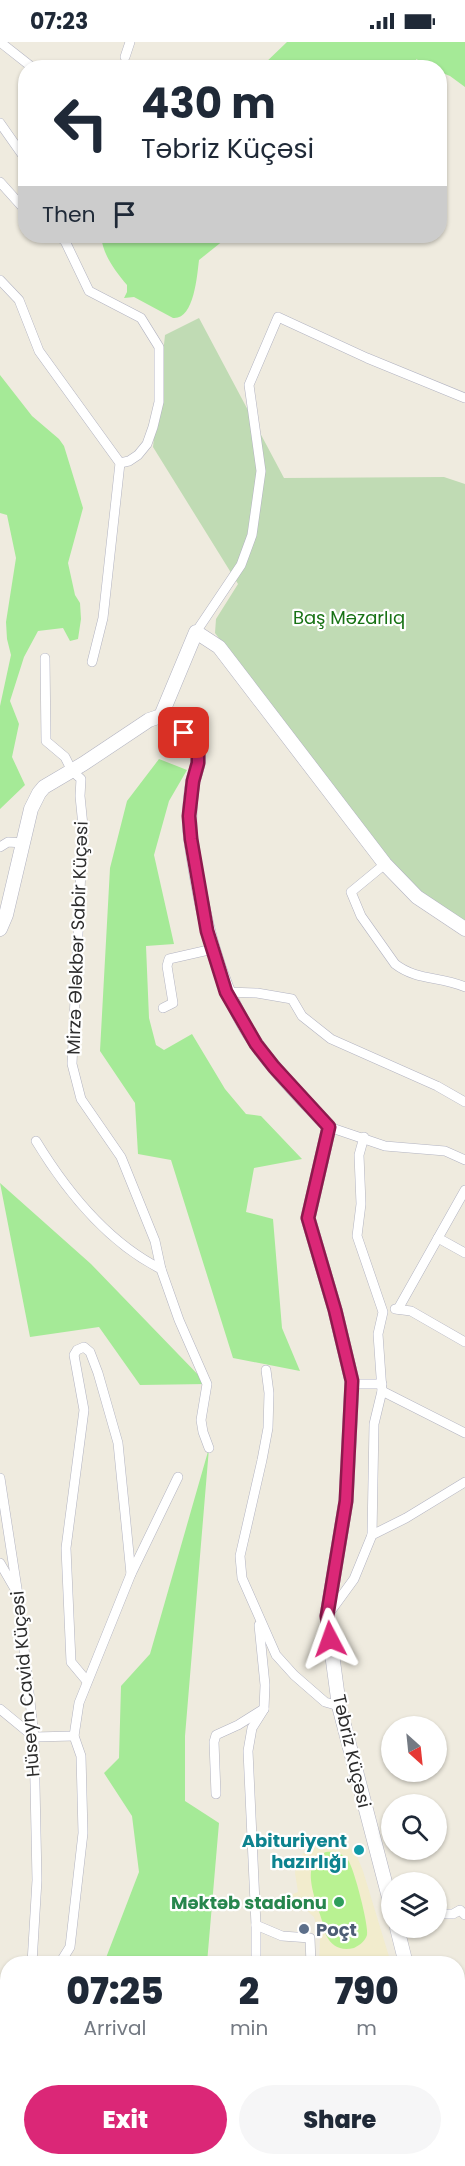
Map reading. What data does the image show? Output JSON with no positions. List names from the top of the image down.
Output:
{
  "streets": {
    "street": ["Mirzə Ələkbər Sabir Küçəsi", "Hüseyn Cavid Küçəsi", "Təbriz Küçəsi"]
  },
  "parks": ["Baş Məzarlıq"],
  "places": ["Abituriyent hazırlığı", "Məktəb stadionu", "Poçt"],
  "north": "bottom right",
  "page": {
    "status": "07:23",
    "turn": ["430 m", "Təbriz Küçəsi"],
    "then": "Then",
    "eta": [
      "07:25",
      "Arrival",
      "2",
      "min",
      "790",
      "m"
    ],
    "buttons": ["Exit", "Share"]
  }
}
